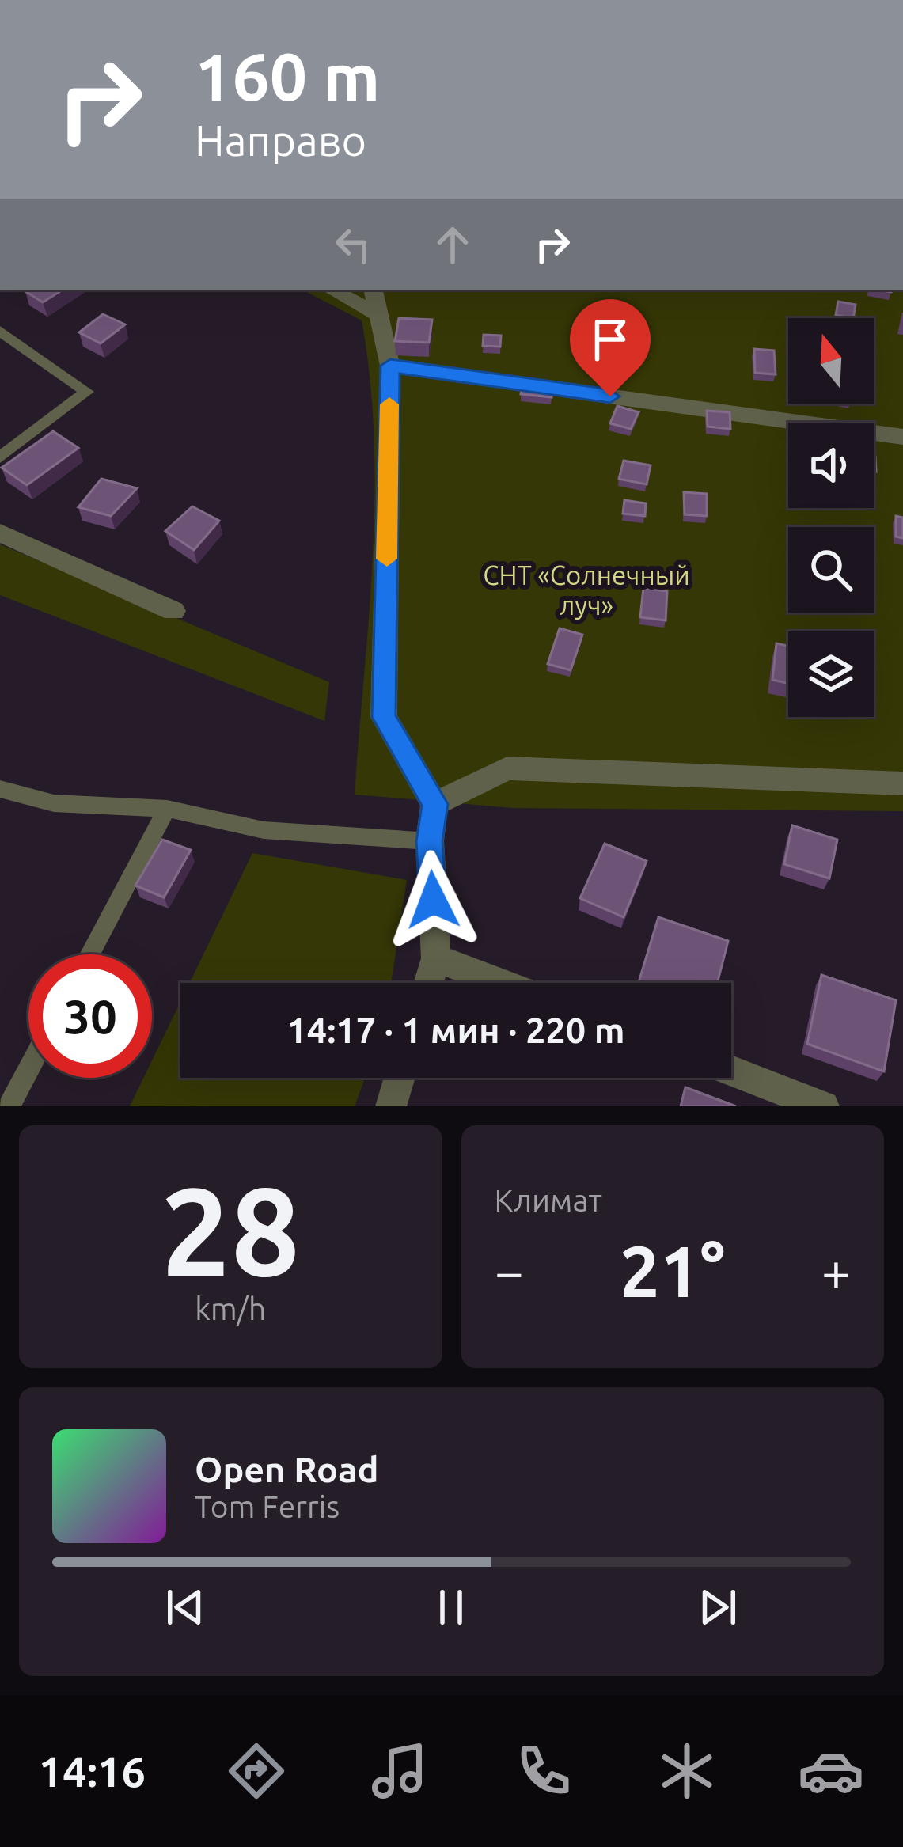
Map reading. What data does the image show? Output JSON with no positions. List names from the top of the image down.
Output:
{
  "parks": ["СНТ «Солнечный луч»"],
  "north": "top",
  "page": {
    "turn": ["160 m", "Направо"],
    "limit": "30",
    "trip": "14:17 · 1 мин · 220 m",
    "tile": [
      ["28", "km/h"],
      "Климат"
    ],
    "heat": ["−", "21°", "+"],
    "song": ["Open Road", "Tom Ferris"],
    "tabs": "14:16"
  }
}
